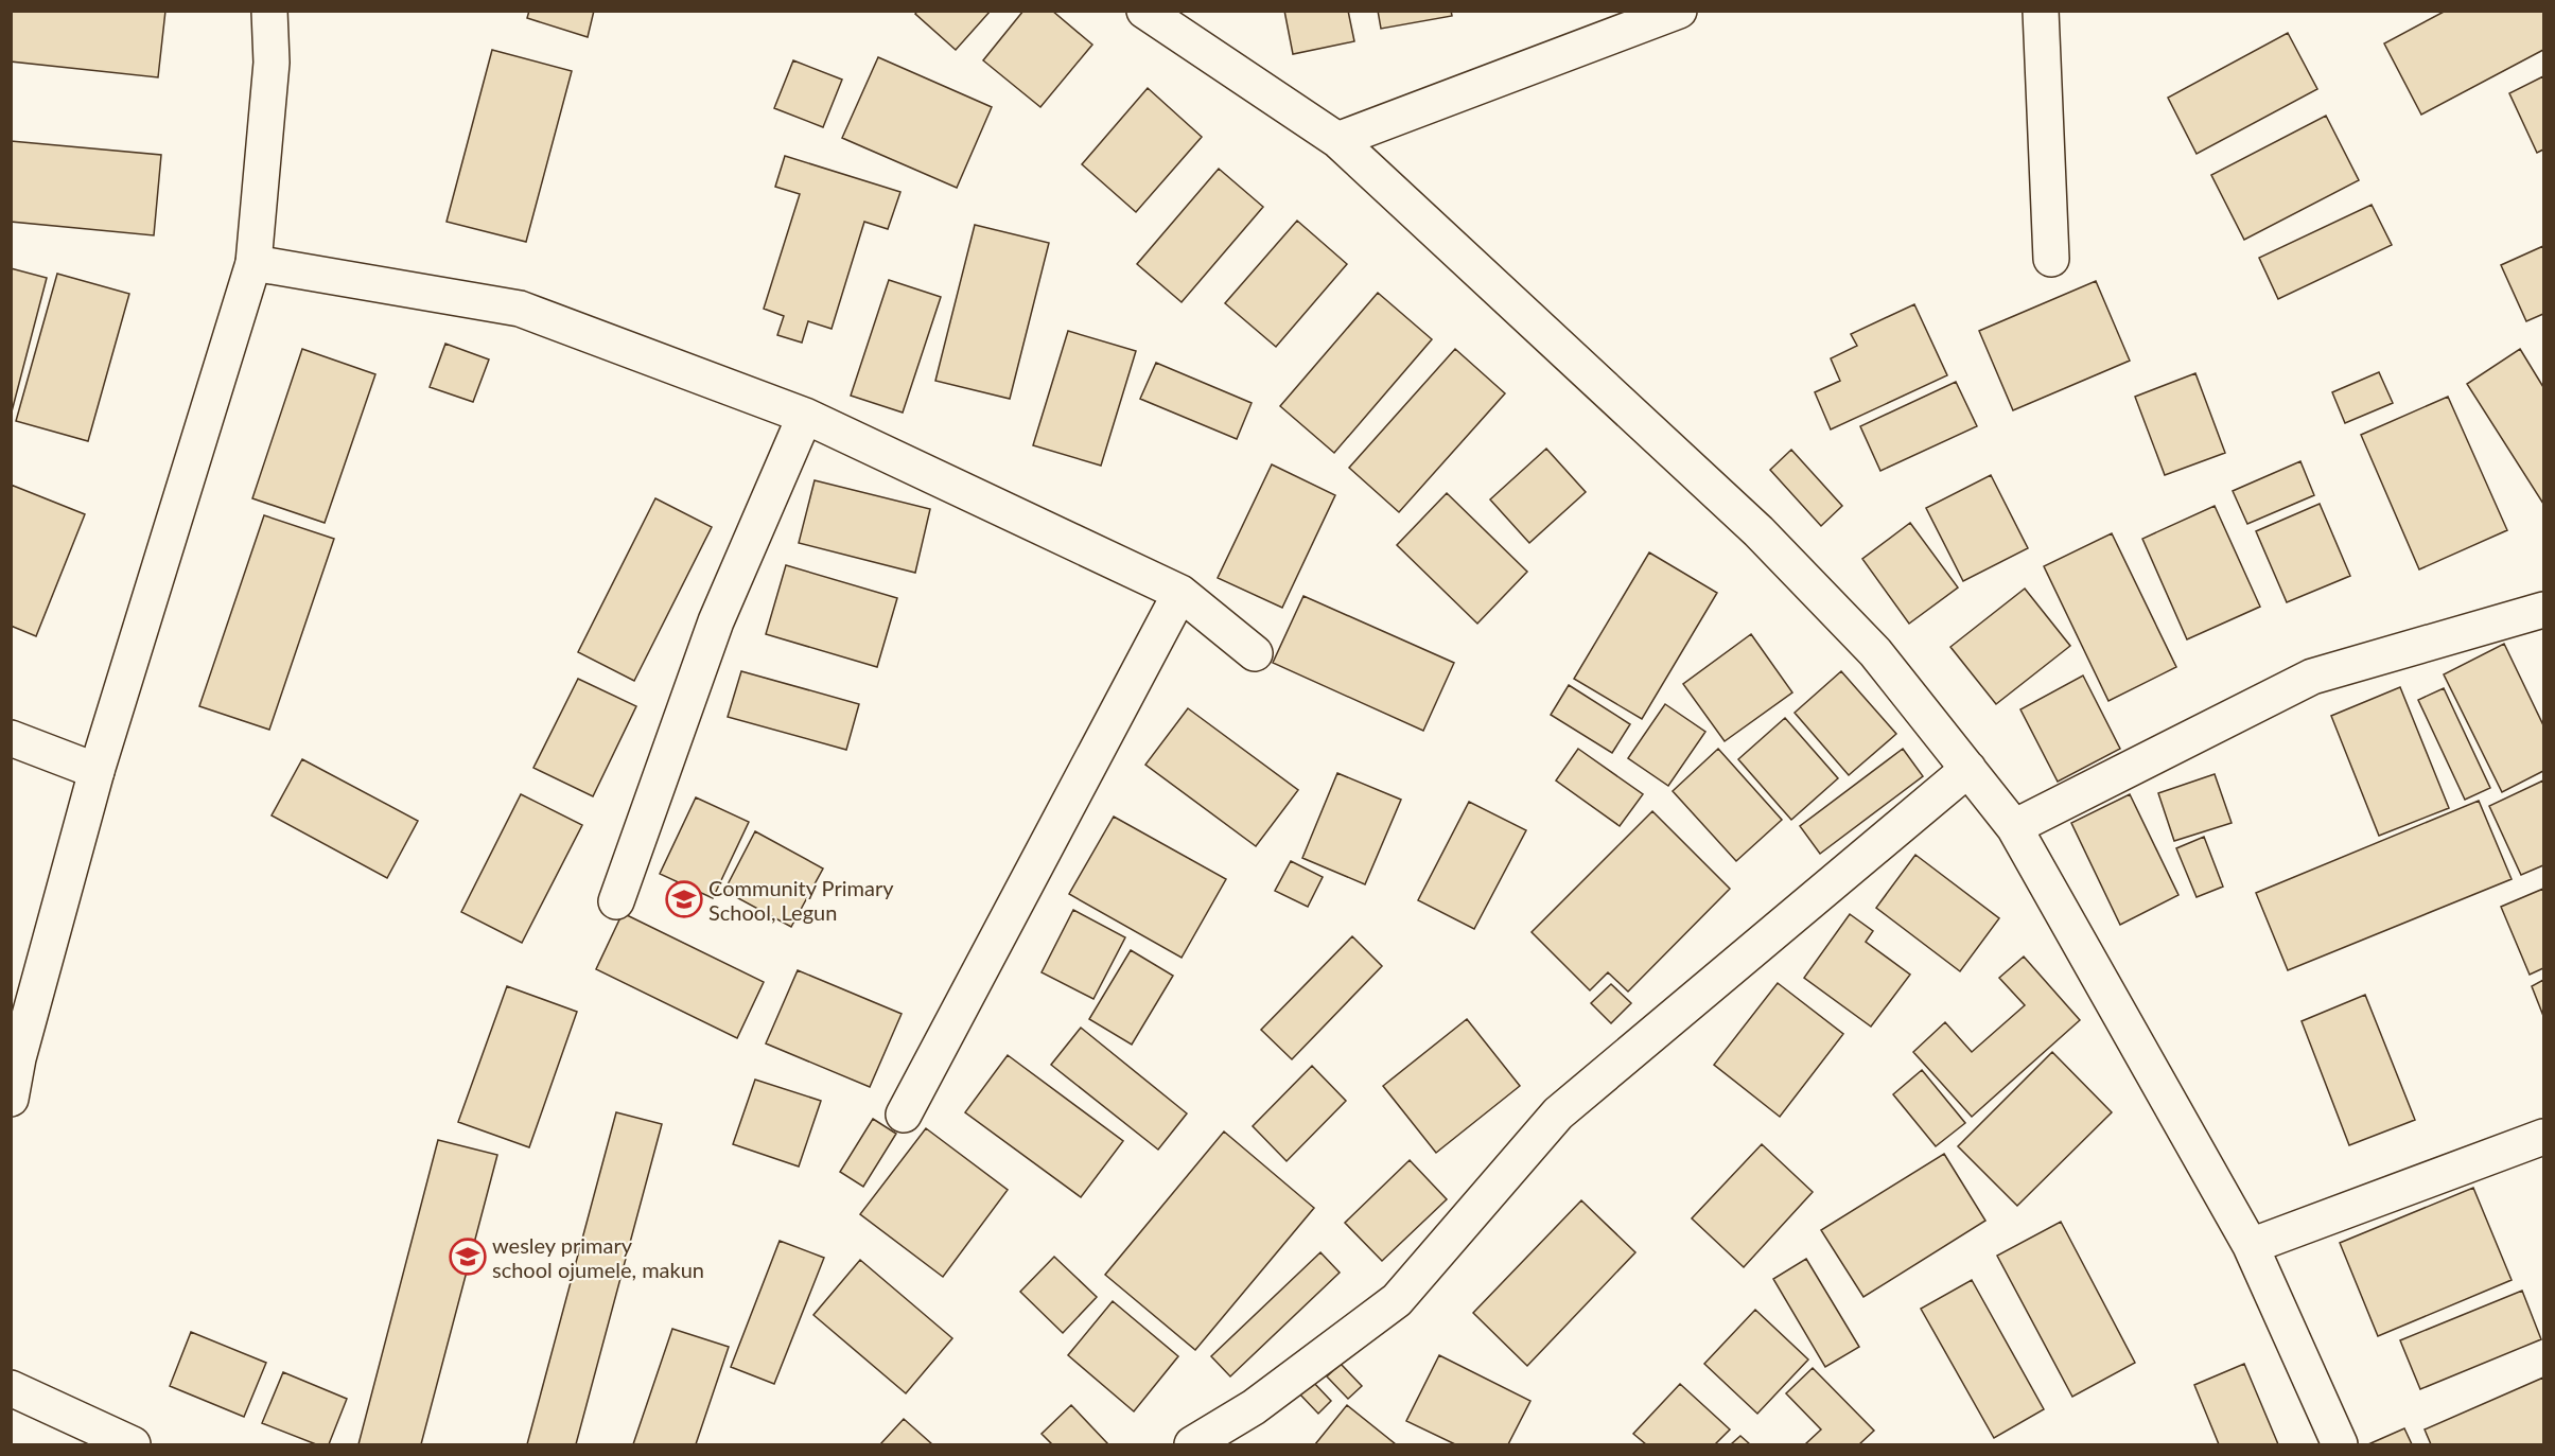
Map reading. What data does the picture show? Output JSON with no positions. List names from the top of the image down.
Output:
{
  "places": {
    "school or university": ["Community Primary School, Legun", "wesley primary school ojumele, makun"]
  }
}
